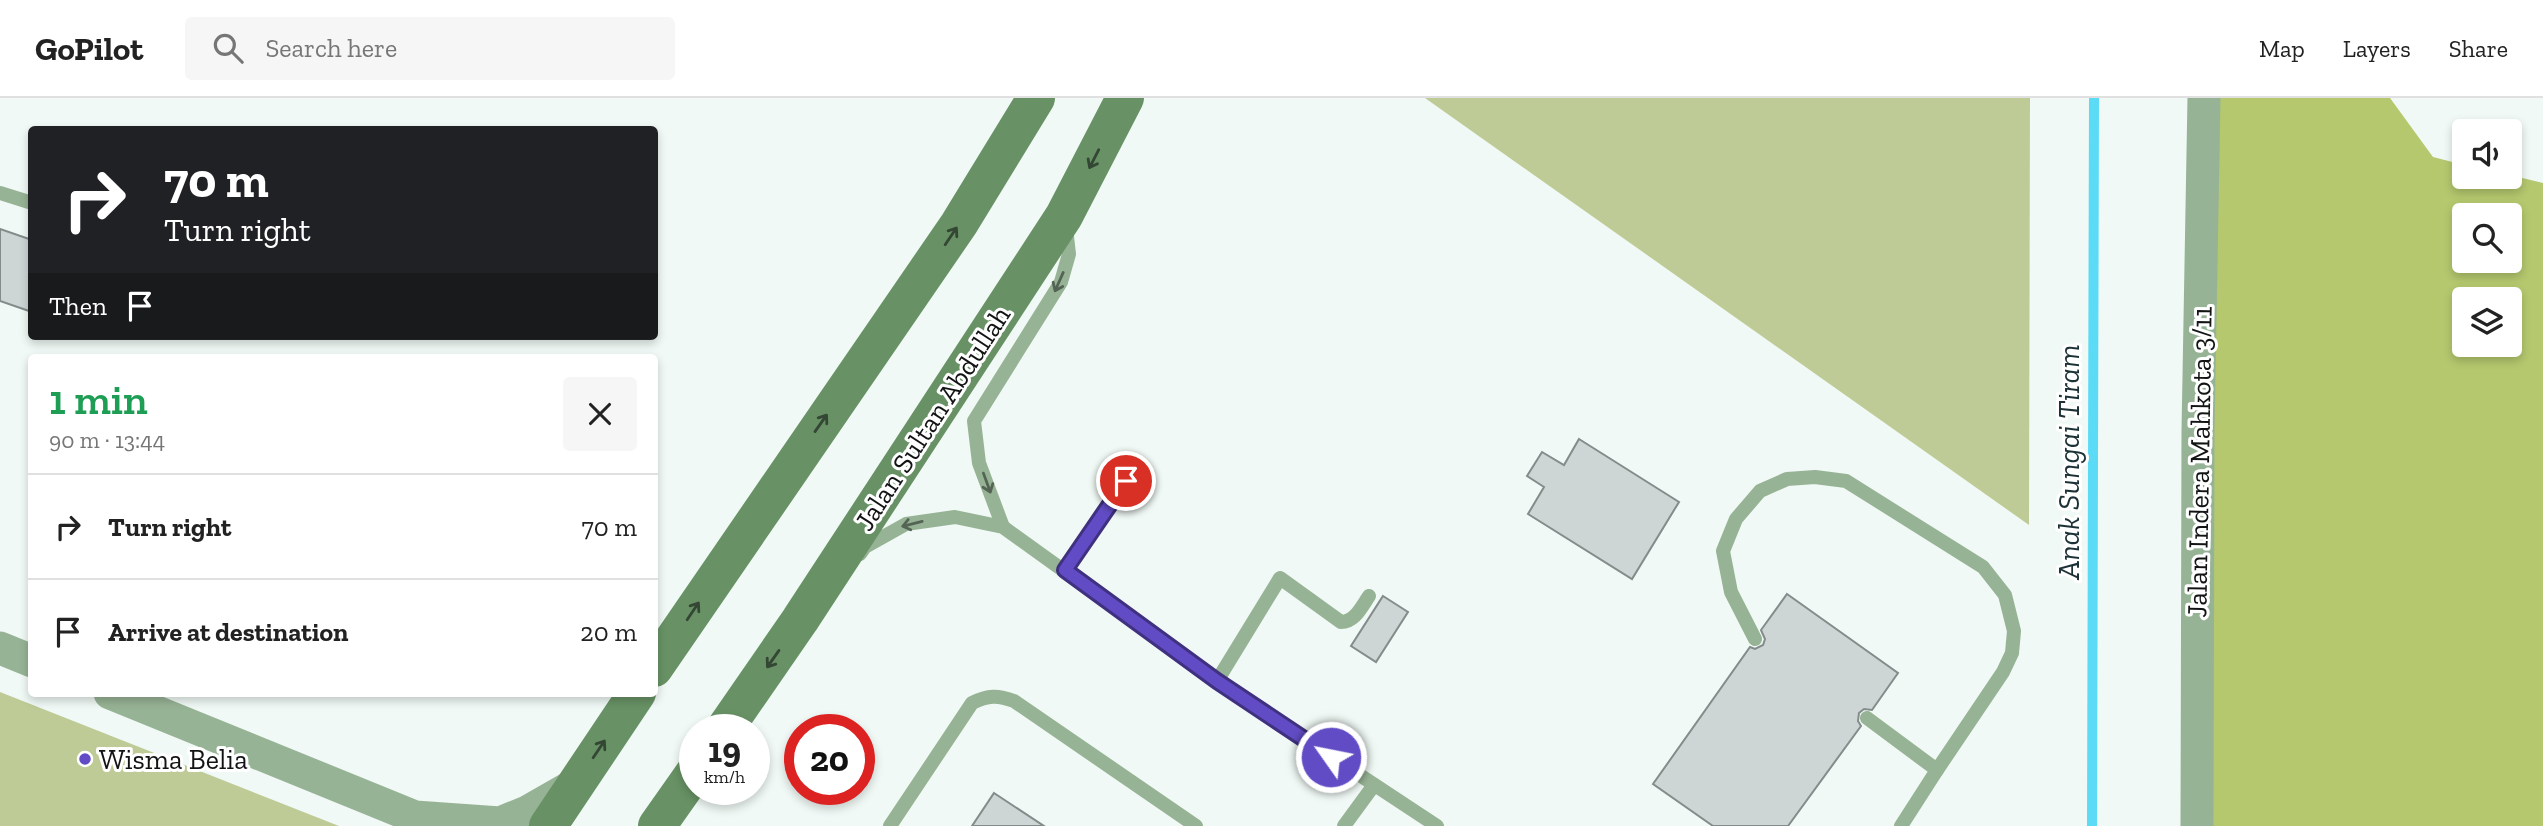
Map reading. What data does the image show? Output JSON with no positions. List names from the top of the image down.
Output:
{
  "streets": {
    "main road": ["Jalan Sultan Abdullah"],
    "street": ["Jalan Indera Mahkota 3/11"]
  },
  "water": ["Anak Sungai Tiram"],
  "places": ["Wisma Belia"],
  "page": {
    "header": "GoPilot",
    "search": "Search here",
    "nav": ["Map", "Layers", "Share"],
    "turn": ["70 m", "Turn right"],
    "then": "Then",
    "heading": ["1 min", "90 m · 13:44"],
    "list": [
      {
        "name": "Turn right",
        "value": "70 m"
      },
      {
        "name": "Arrive at destination",
        "value": "20 m"
      }
    ],
    "speed": "19 km/h",
    "limit": "20"
  }
}
